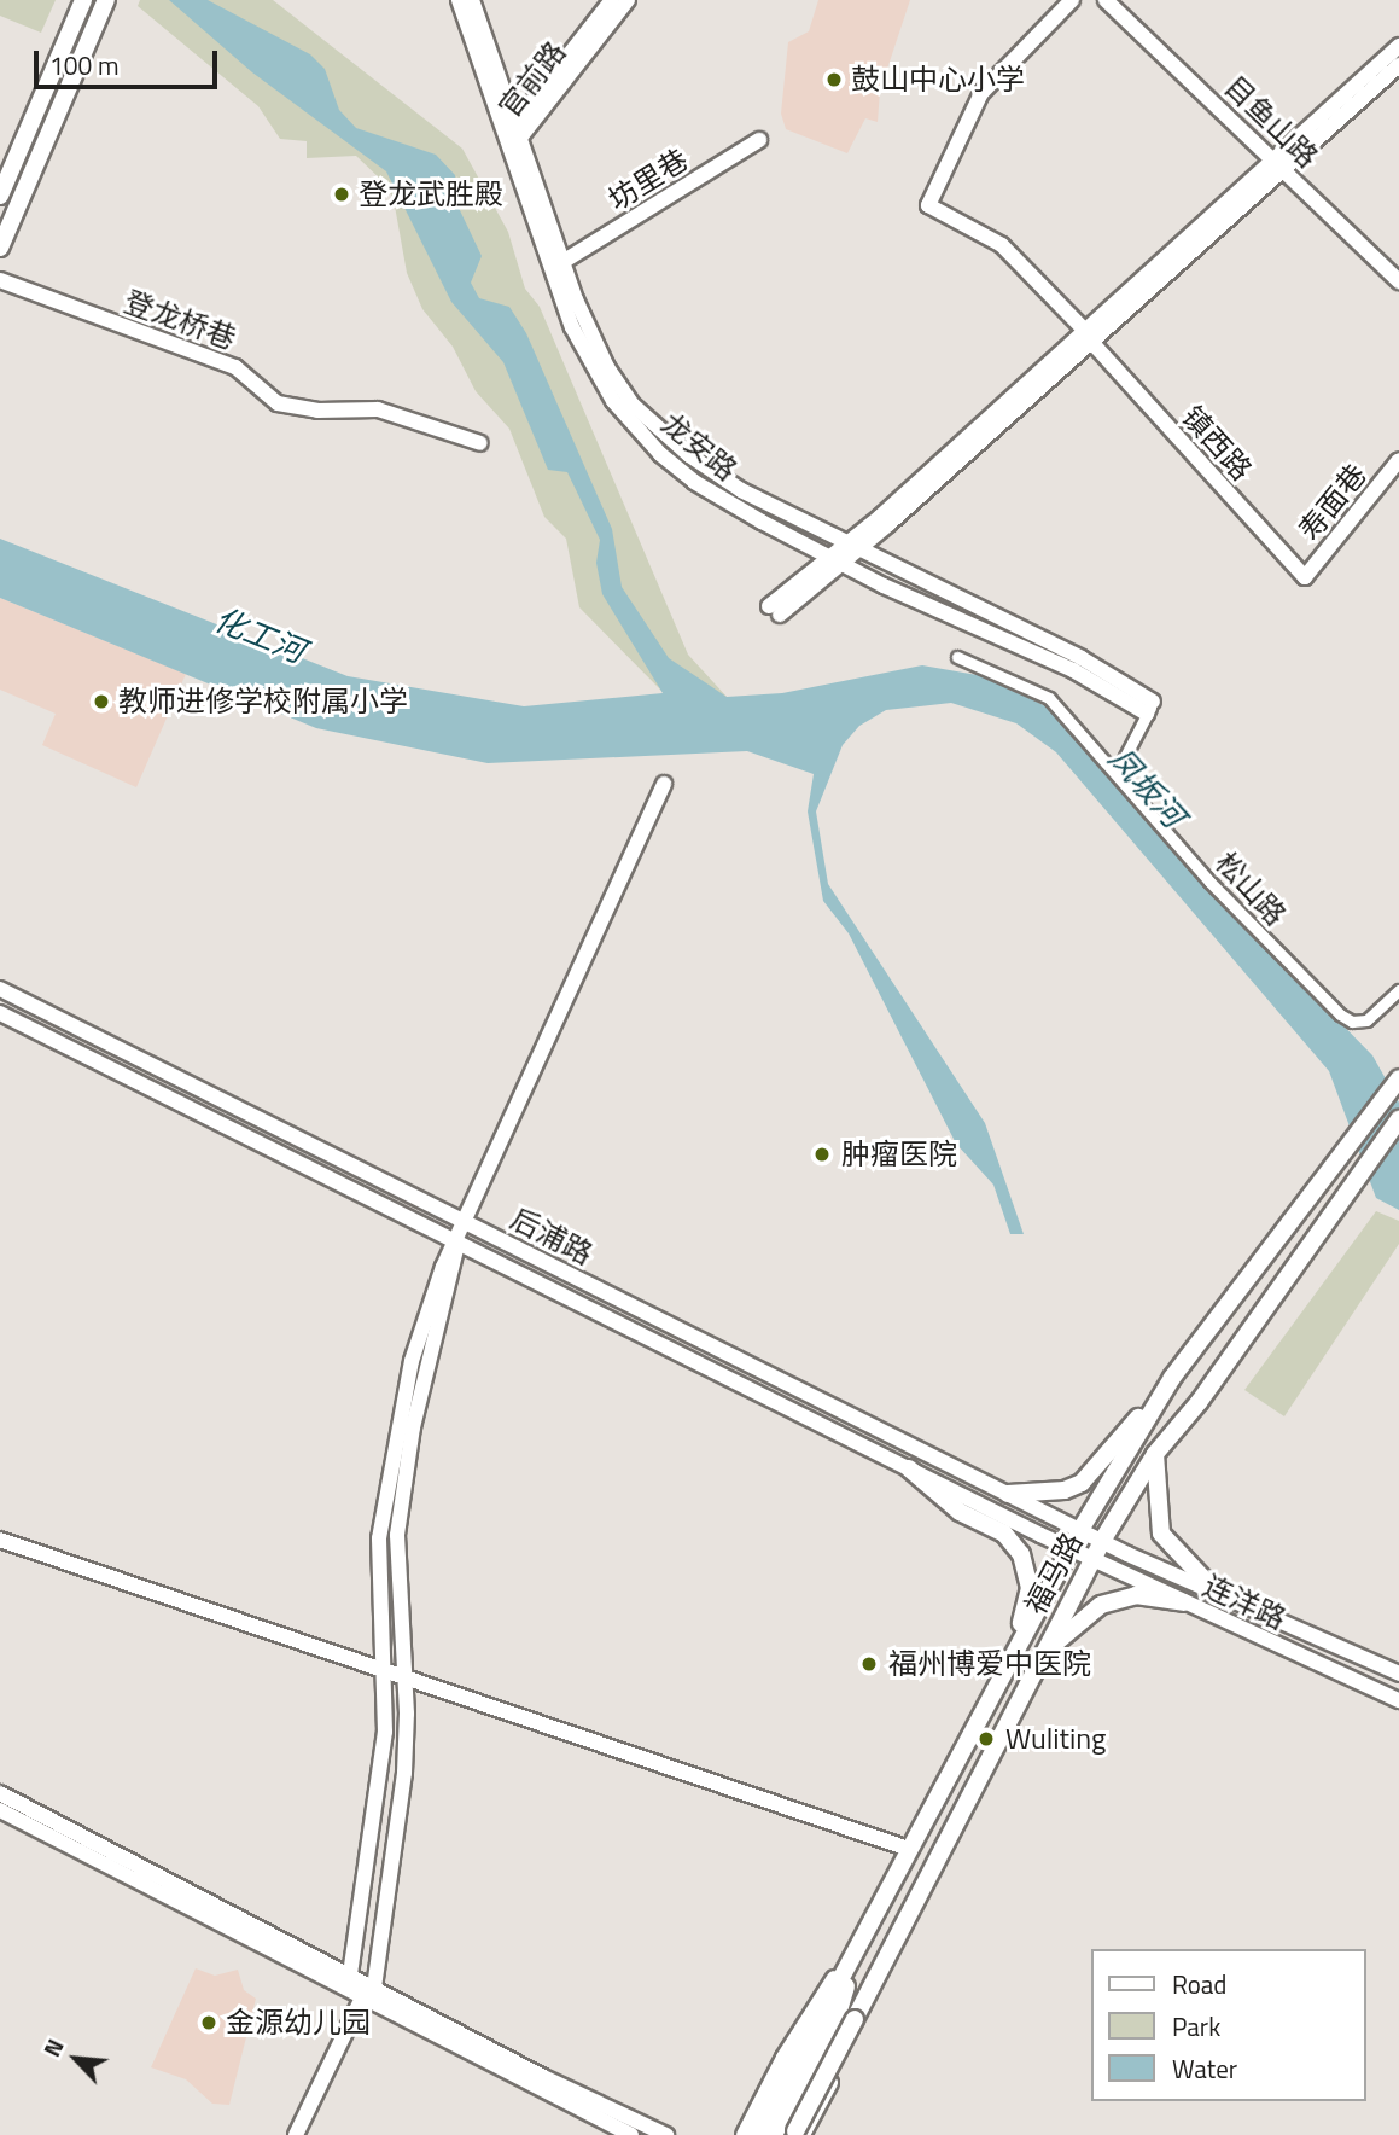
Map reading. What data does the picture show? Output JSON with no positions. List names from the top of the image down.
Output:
{
  "streets": {
    "main road": [
      "官前路",
      "目鱼山路",
      "坊里巷",
      "登龙桥巷",
      "镇西路",
      "龙安路",
      "寿面巷",
      "后浦路",
      "福马路",
      "连洋路"
    ],
    "street": ["松山路"]
  },
  "crossings": [
    ["官前路", "龙安路"],
    ["坊里巷", "龙安路"],
    ["镇西路", "寿面巷"],
    ["后浦路", "福马路"],
    ["后浦路", "连洋路"],
    ["福马路", "连洋路"]
  ],
  "water": ["化工河", "凤坂河"],
  "places": [
    "鼓山中心小学",
    "登龙武胜殿",
    "教师进修学校附属小学",
    "肿瘤医院",
    "福州博爱中医院",
    "Wuliting",
    "金源幼儿园"
  ],
  "legend": ["Road", "Park", "Water"],
  "scale_bar": "100 m",
  "north": "top left"
}
